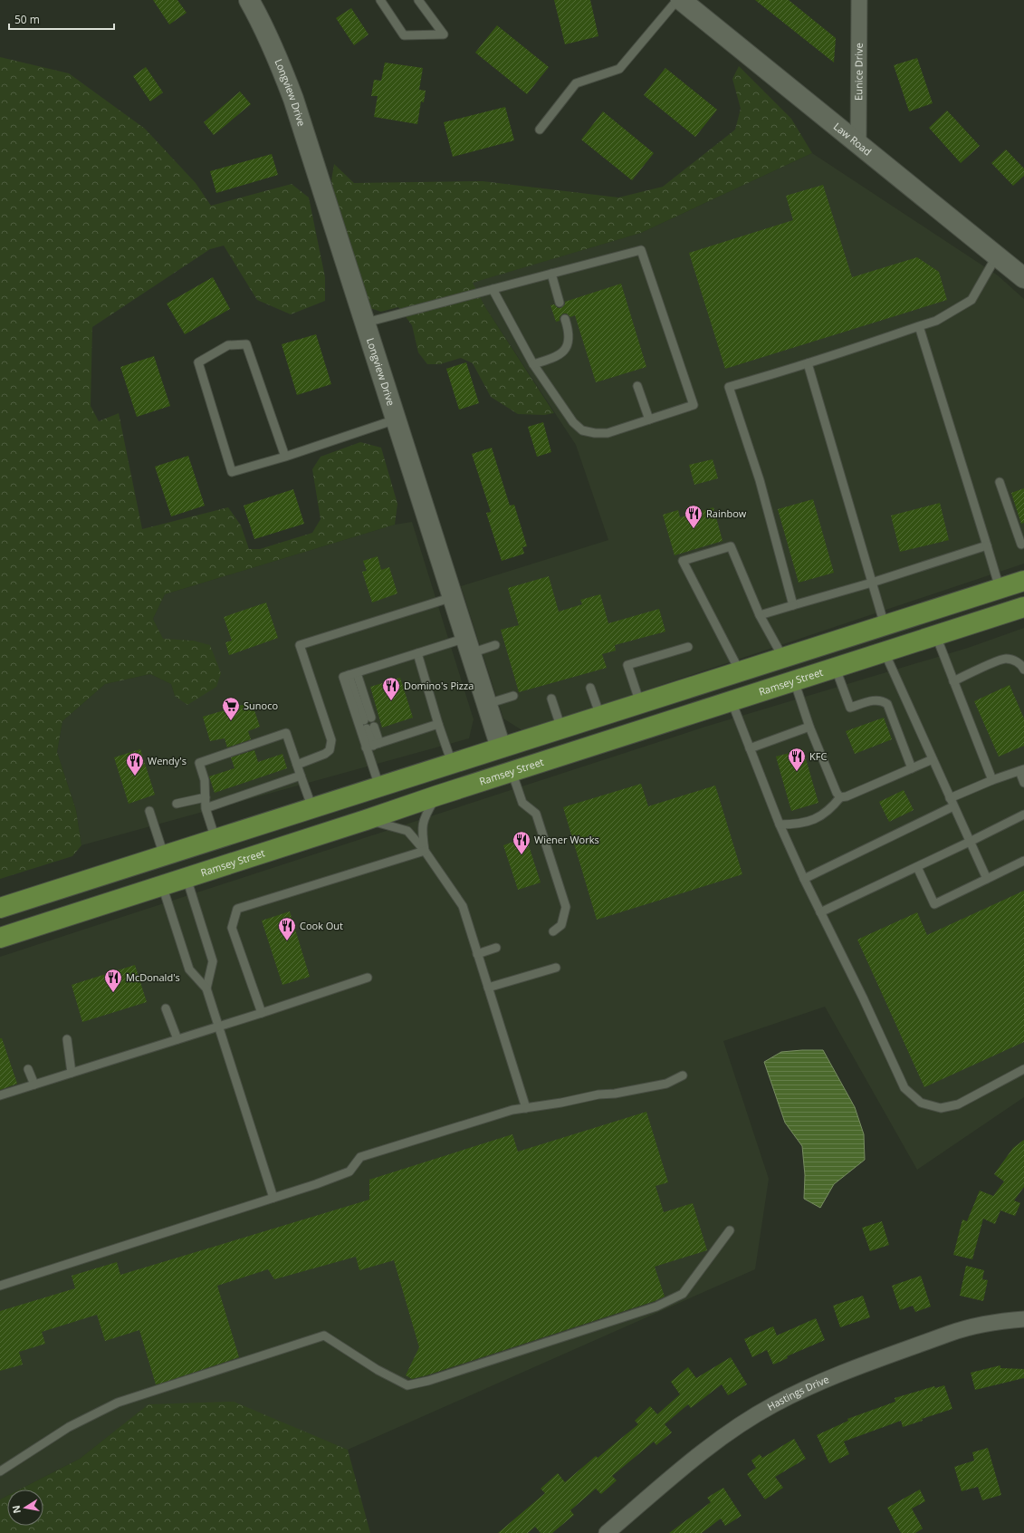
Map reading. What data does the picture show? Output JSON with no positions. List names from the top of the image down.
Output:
{
  "streets": {
    "main road": ["Ramsey Street"],
    "street": [
      "Eunice Drive",
      "Longview Drive",
      "Law Road",
      "Hastings Drive"
    ]
  },
  "crossings": [
    ["Eunice Drive", "Law Road"]
  ],
  "places": {
    "restaurant": [
      "Rainbow",
      "Domino's Pizza",
      "KFC",
      "Wendy's",
      "Wiener Works",
      "Cook Out",
      "McDonald's"
    ],
    "supermarket": ["Sunoco"]
  },
  "scale_bar": "50 m",
  "north": "left"
}
